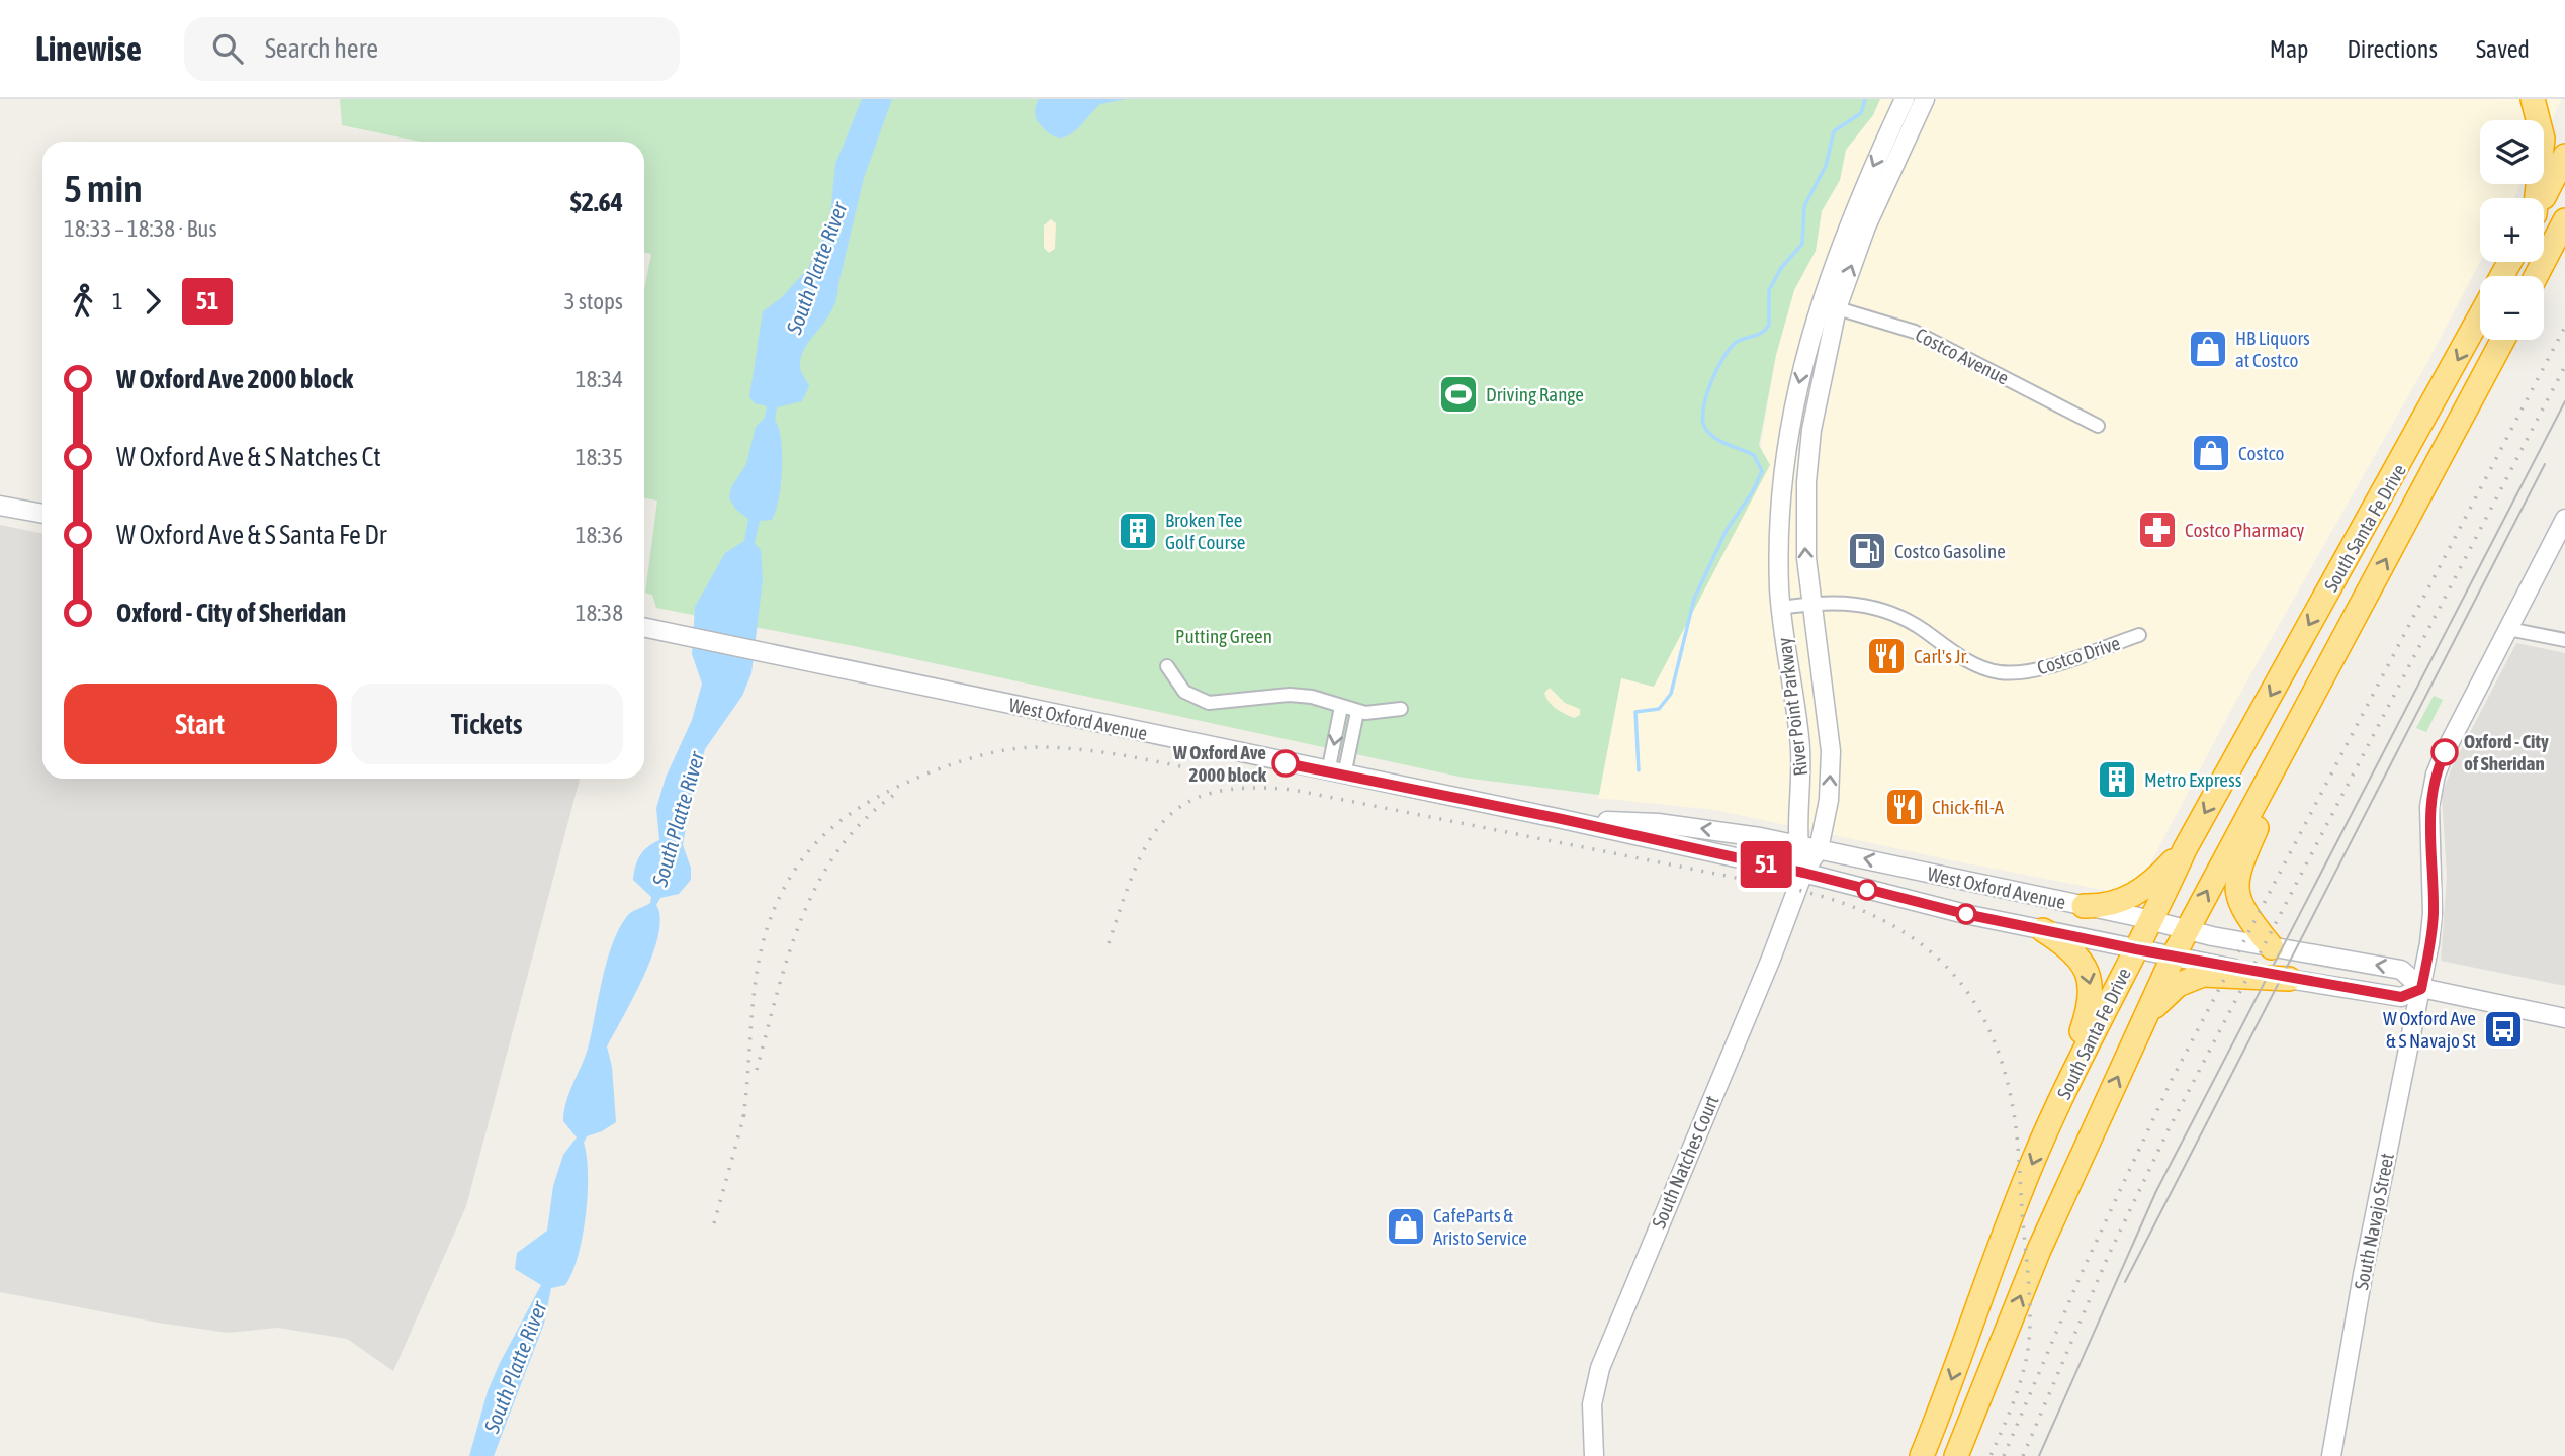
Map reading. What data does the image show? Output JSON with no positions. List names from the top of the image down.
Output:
{
  "streets": {
    "highway": ["South Santa Fe Drive"],
    "street": [
      "Costco Avenue",
      "Costco Drive",
      "River Point Parkway",
      "West Oxford Avenue",
      "South Natches Court",
      "South Navajo Street"
    ]
  },
  "crossings": [
    ["Costco Avenue", "River Point Parkway"],
    ["South Santa Fe Drive", "West Oxford Avenue"],
    ["Costco Drive", "River Point Parkway"],
    ["River Point Parkway", "West Oxford Avenue"],
    ["River Point Parkway", "South Natches Court"],
    ["West Oxford Avenue", "South Natches Court"],
    ["West Oxford Avenue", "South Navajo Street"]
  ],
  "water": ["South Platte River"],
  "parks": ["Putting Green"],
  "places": {
    "shop": ["HB Liquors at Costco", "Costco", "CafeParts & Aristo Service"],
    "sports": ["Driving Range"],
    "pharmacy": ["Costco Pharmacy"],
    "building": ["Broken Tee Golf Course", "Metro Express"],
    "fuel station": ["Costco Gasoline"],
    "restaurant": ["Carl's Jr.", "Chick-fil-A"],
    "other": ["Oxford - City of Sheridan", "W Oxford Ave 2000 block"],
    "bus stop": ["W Oxford Ave & S Navajo St"]
  },
  "lines": ["bus line 51"],
  "page": {
    "header": "Linewise",
    "search": "Search here",
    "nav": ["Map", "Directions", "Saved"],
    "on_map": "51",
    "map_buttons": ["+", "−"],
    "heading": ["5 min", "18:33 – 18:38 · Bus", "$2.64"],
    "legs": ["1", "51", "3 stops"],
    "list": [
      {
        "name": "W Oxford Ave 2000 block",
        "value": "18:34"
      },
      {
        "name": "W Oxford Ave & S Natches Ct",
        "value": "18:35"
      },
      {
        "name": "W Oxford Ave & S Santa Fe Dr",
        "value": "18:36"
      },
      {
        "name": "Oxford - City of Sheridan",
        "value": "18:38"
      }
    ],
    "buttons": ["Start", "Tickets"]
  }
}
